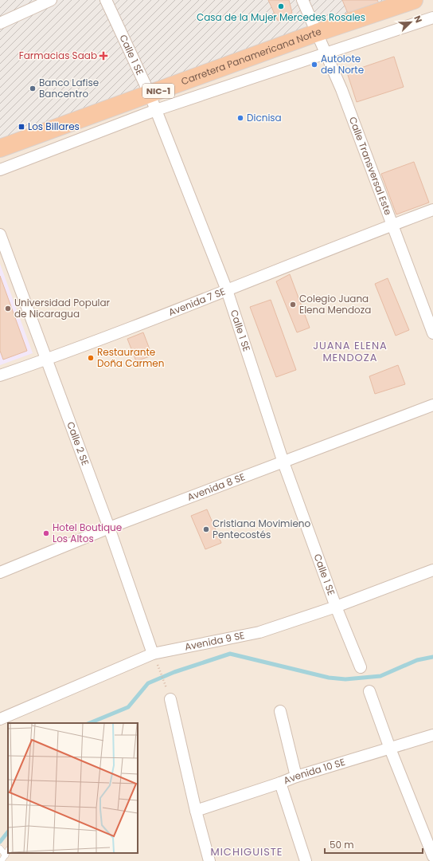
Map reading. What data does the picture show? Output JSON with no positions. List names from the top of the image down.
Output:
{
  "streets": {
    "highway": ["Carretera Panamericana Norte", "NIC-1"],
    "street": [
      "Calle 1 SE",
      "Calle Transversal Este",
      "Avenida 7 SE",
      "Calle 2 SE",
      "Avenida 8 SE",
      "Avenida 9 SE",
      "Avenida 10 SE"
    ]
  },
  "crossings": [
    ["Calle 1 SE", "Carretera Panamericana Norte"],
    ["Calle 1 SE", "Avenida 7 SE"],
    ["Calle 1 SE", "Avenida 8 SE"],
    ["Calle 1 SE", "Avenida 9 SE"],
    ["Carretera Panamericana Norte", "Calle Transversal Este"],
    ["Calle Transversal Este", "Avenida 7 SE"],
    ["Avenida 7 SE", "Calle 2 SE"],
    ["Calle 2 SE", "Avenida 8 SE"],
    ["Calle 2 SE", "Avenida 9 SE"]
  ],
  "districts": ["JUANA ELENA MENDOZA", "MICHIGUISTE"],
  "places": {
    "other": [
      "Casa de la Mujer Mercedes Rosales",
      "Autolote del Norte",
      "Banco Lafise Bancentro",
      "Dicnisa",
      "Colegio Juana Elena Mendoza",
      "Universidad Popular de Nicaragua",
      "Restaurante Doña Carmen",
      "Cristiana Movimieno Pentecostés",
      "Hotel Boutique Los Altos"
    ],
    "health": ["Farmacias Saab"],
    "transit": ["Los Billares"]
  },
  "scale_bar": "50 m",
  "north": "top right"
}
